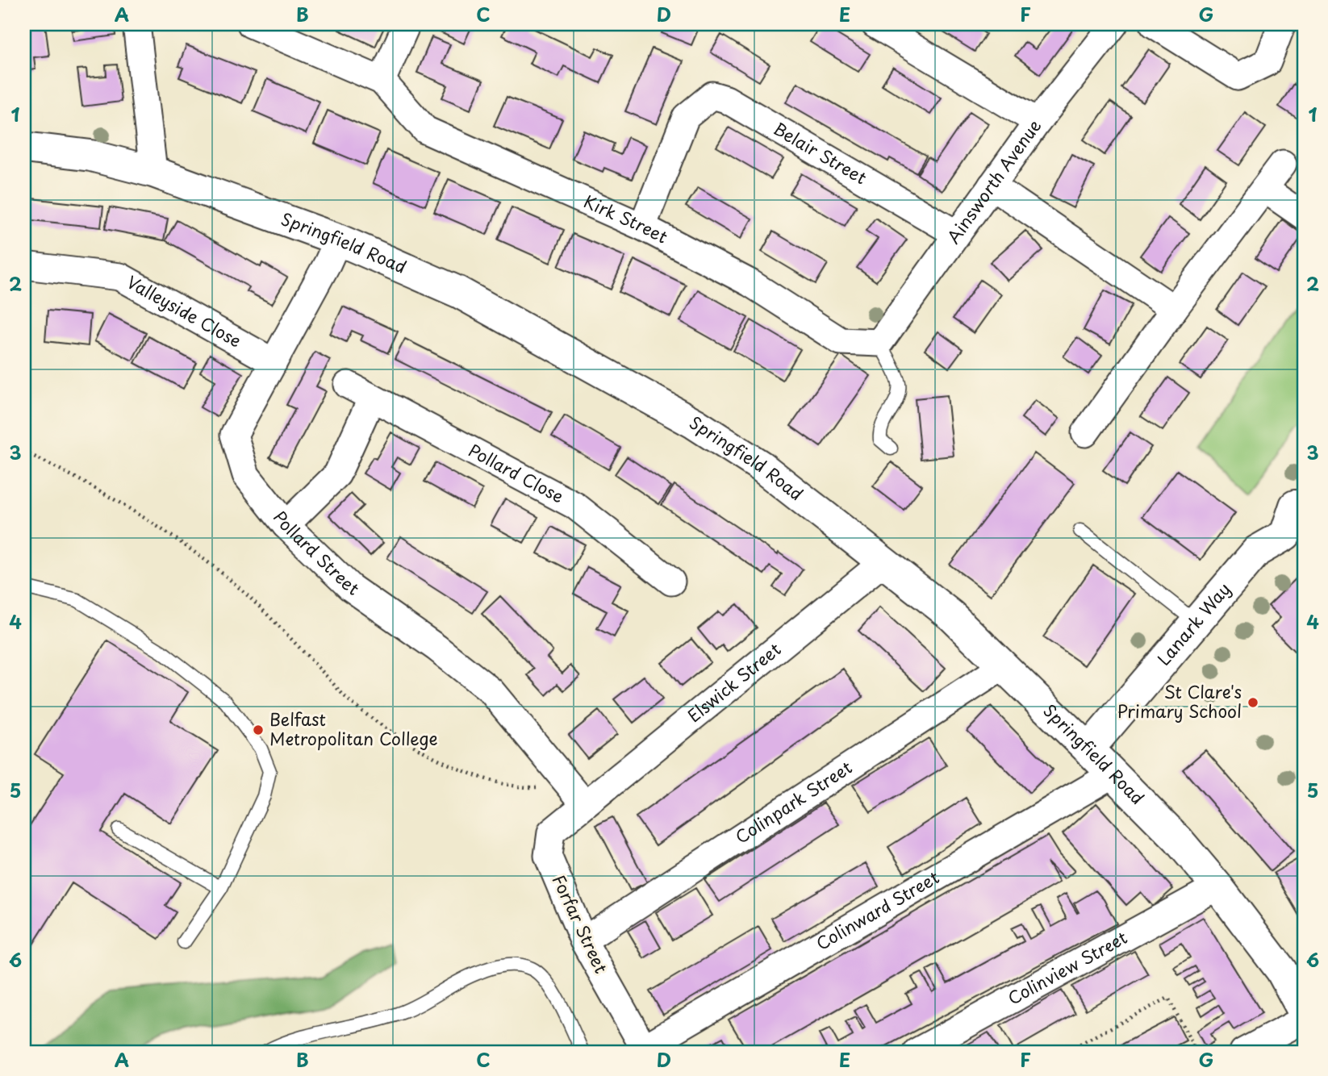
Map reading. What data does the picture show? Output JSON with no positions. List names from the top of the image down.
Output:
{
  "streets": {
    "main road": ["Springfield Road", "Lanark Way"],
    "street": [
      "Belair Street",
      "Ainsworth Avenue",
      "Kirk Street",
      "Valleyside Close",
      "Pollard Close",
      "Pollard Street",
      "Elswick Street",
      "Colinpark Street",
      "Colinward Street",
      "Forfar Street",
      "Colinview Street"
    ]
  },
  "crossings": [
    ["Belair Street", "Ainsworth Avenue"],
    ["Belair Street", "Kirk Street"],
    ["Ainsworth Avenue", "Kirk Street"],
    ["Springfield Road", "Pollard Street"],
    ["Springfield Road", "Lanark Way"],
    ["Springfield Road", "Elswick Street"],
    ["Springfield Road", "Colinpark Street"],
    ["Springfield Road", "Colinward Street"],
    ["Springfield Road", "Colinview Street"],
    ["Valleyside Close", "Pollard Street"],
    ["Pollard Street", "Elswick Street"],
    ["Pollard Street", "Forfar Street"],
    ["Elswick Street", "Forfar Street"],
    ["Colinpark Street", "Forfar Street"],
    ["Colinward Street", "Forfar Street"]
  ],
  "places": ["St Clare's Primary School", "Belfast Metropolitan College"],
  "grid": {
    "columns": [
      "A",
      "B",
      "C",
      "D",
      "E",
      "F",
      "G"
    ],
    "rows": [
      "1",
      "2",
      "3",
      "4",
      "5",
      "6"
    ]
  }
}
